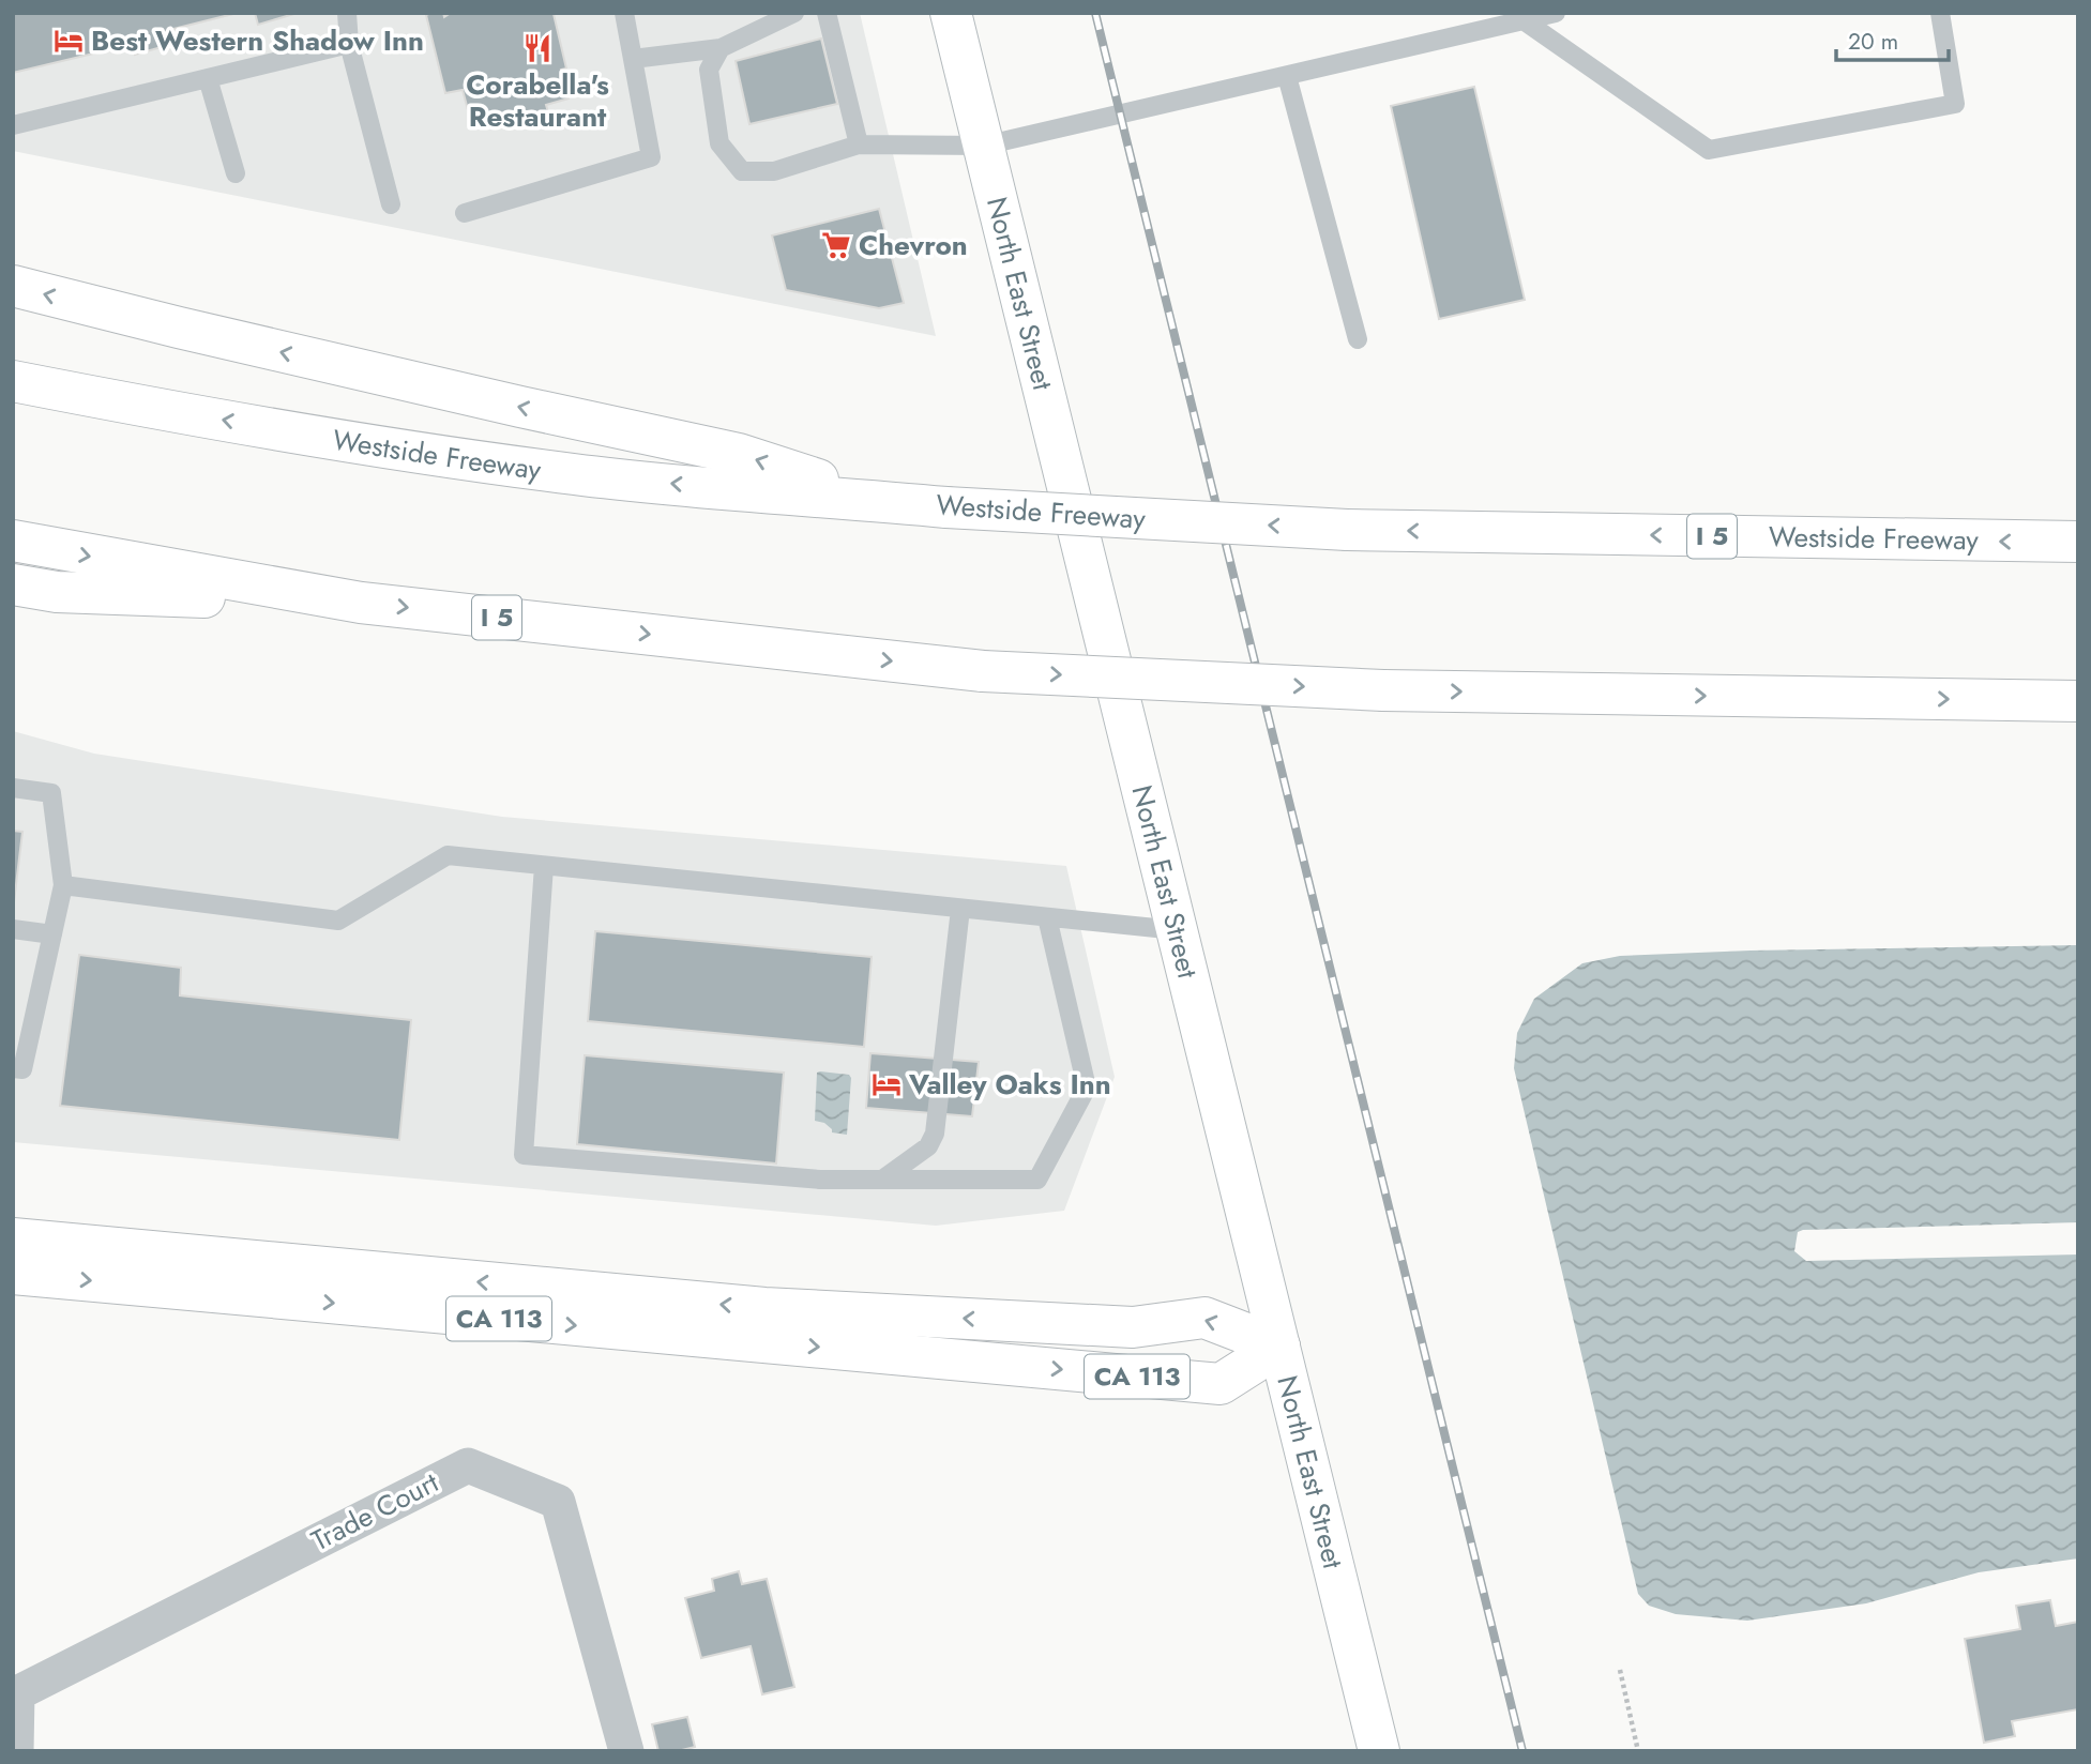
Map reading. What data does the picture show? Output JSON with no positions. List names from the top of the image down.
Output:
{
  "streets": {
    "main road": [
      "North East Street",
      "Westside Freeway",
      "I 5",
      "CA 113"
    ],
    "street": ["Trade Court"]
  },
  "crossings": [
    ["North East Street", "CA 113"]
  ],
  "places": {
    "hotel": ["Best Western Shadow Inn", "Valley Oaks Inn"],
    "restaurant": ["Corabella's Restaurant"],
    "supermarket": ["Chevron"]
  },
  "scale_bar": "20 m"
}
